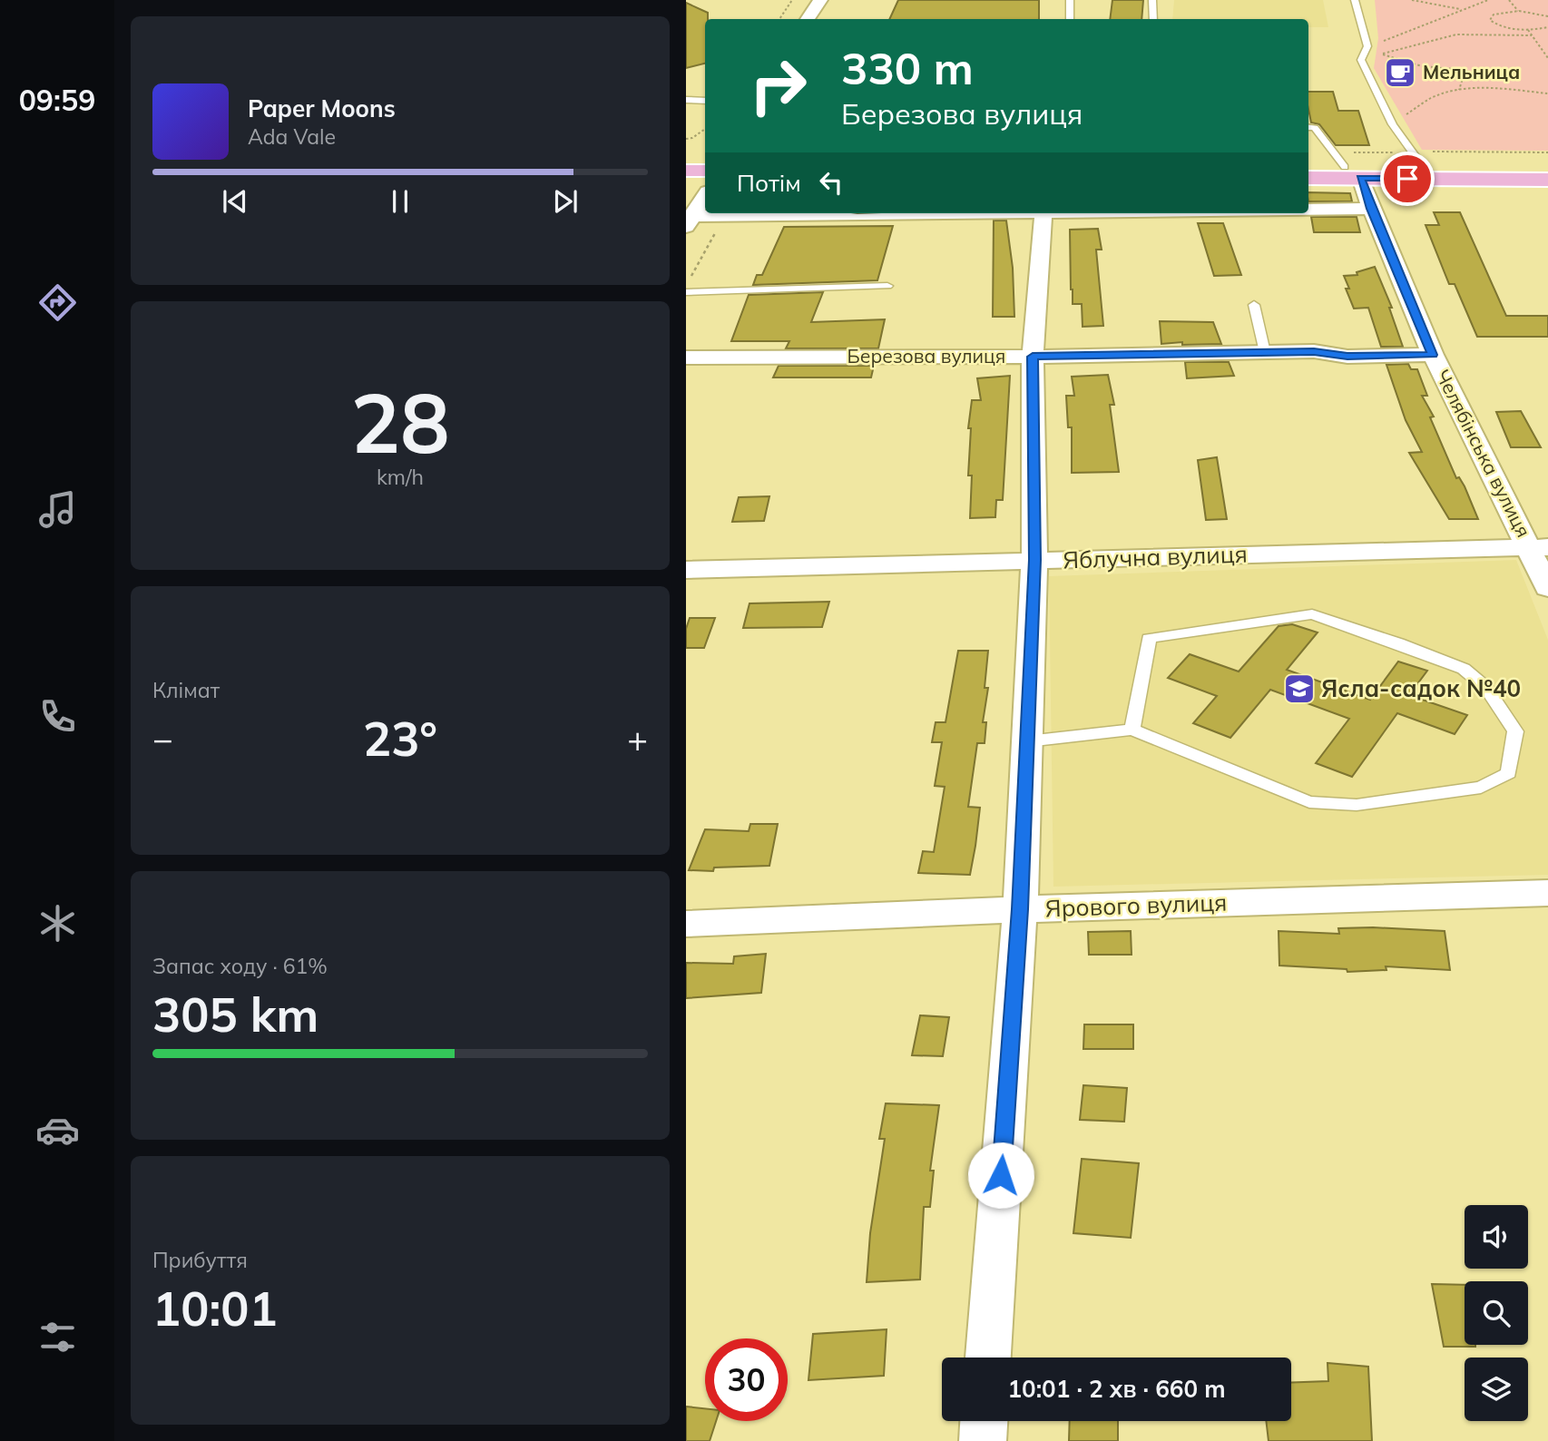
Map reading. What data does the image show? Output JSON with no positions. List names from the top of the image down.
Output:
{
  "streets": {
    "street": [
      "Березова вулиця",
      "Челябінська вулиця",
      "Яблучна вулиця",
      "Ярового вулиця"
    ]
  },
  "crossings": [
    ["Березова вулиця", "Челябінська вулиця"],
    ["Челябінська вулиця", "Яблучна вулиця"]
  ],
  "places": {
    "cafe": ["Мельница"],
    "school or university": ["Ясла-садок №40"]
  },
  "page": {
    "tabs": "09:59",
    "turn": ["330 m", "Березова вулиця"],
    "song": ["Paper Moons", "Ada Vale"],
    "then": "Потім",
    "tile": [
      ["28", "km/h"],
      "Клімат",
      ["Запас ходу · 61%", "305 km"],
      ["Прибуття", "10:01"]
    ],
    "heat": ["−", "23°", "+"],
    "limit": "30",
    "trip": "10:01 · 2 хв · 660 m"
  }
}
